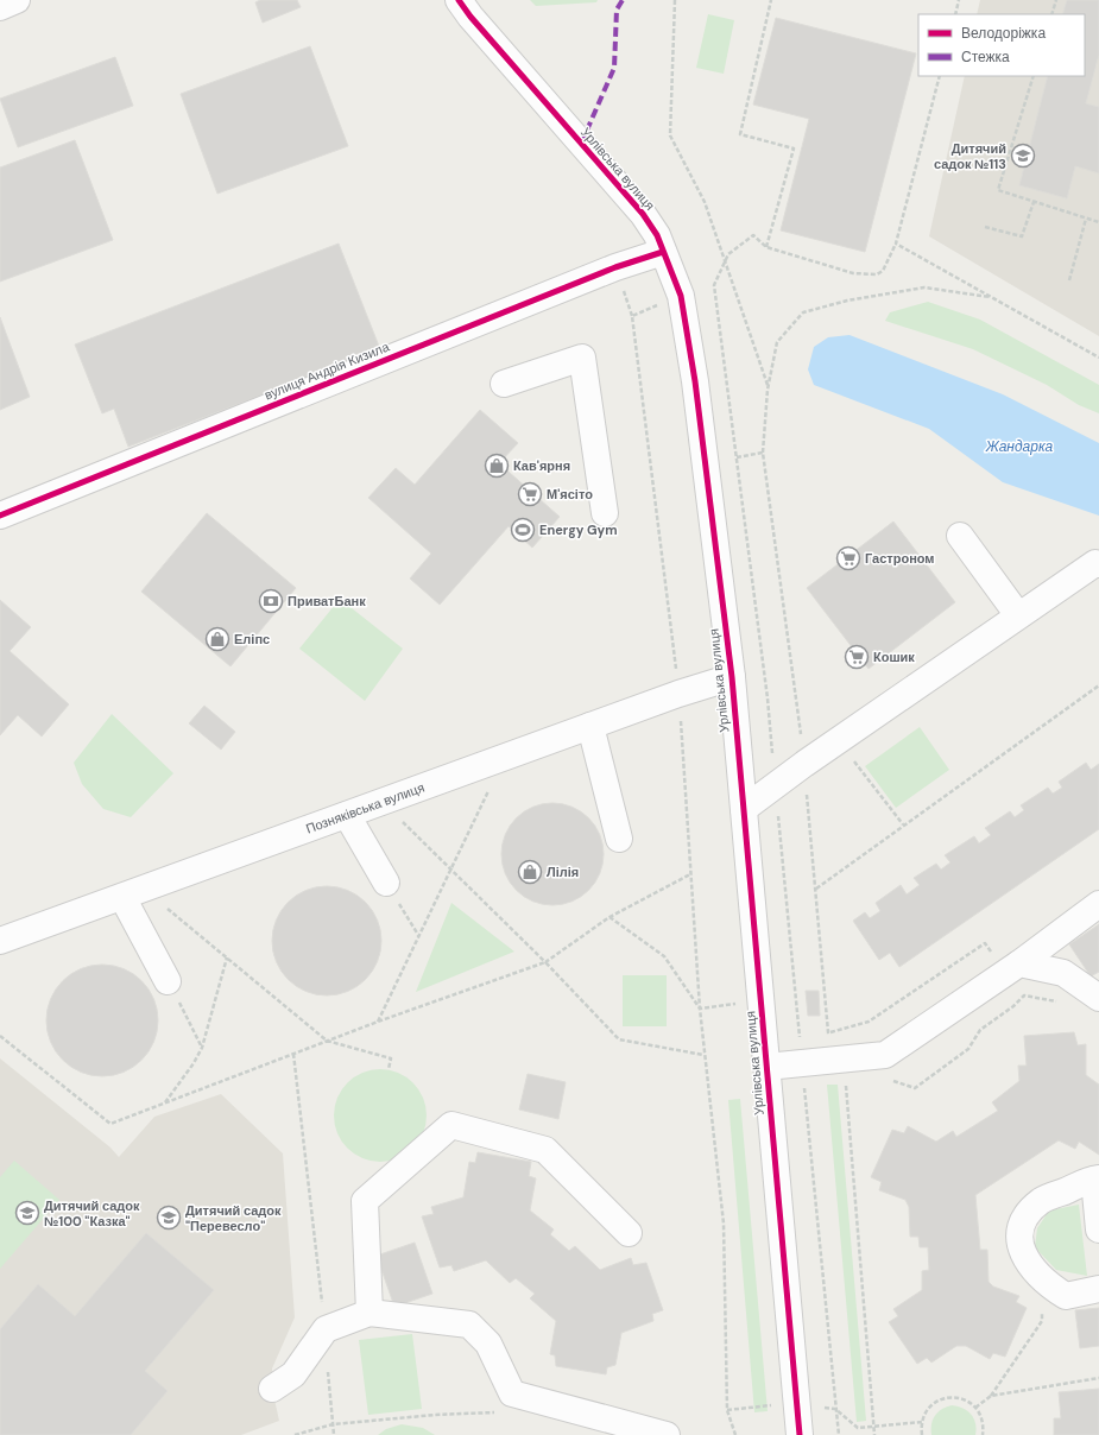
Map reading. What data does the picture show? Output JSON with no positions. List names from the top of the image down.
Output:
{
  "streets": {
    "street": ["Урлівська вулиця", "вулиця Андрія Кизила", "Позняківська вулиця"]
  },
  "crossings": [
    ["Урлівська вулиця", "вулиця Андрія Кизила"],
    ["Урлівська вулиця", "Позняківська вулиця"]
  ],
  "water": ["Жандарка"],
  "places": {
    "school or university": ["Дитячий садок №113", "Дитячий садок №100 \"Казка\"", "Дитячий садок \"Перевесло\""],
    "shop": ["Кав'ярня", "Еліпс", "Лілія"],
    "supermarket": ["М'ясіто", "Гастроном", "Кошик"],
    "sports": ["Energy Gym"],
    "bank": ["ПриватБанк"]
  },
  "legend": ["Велодоріжка", "Стежка"]
}
